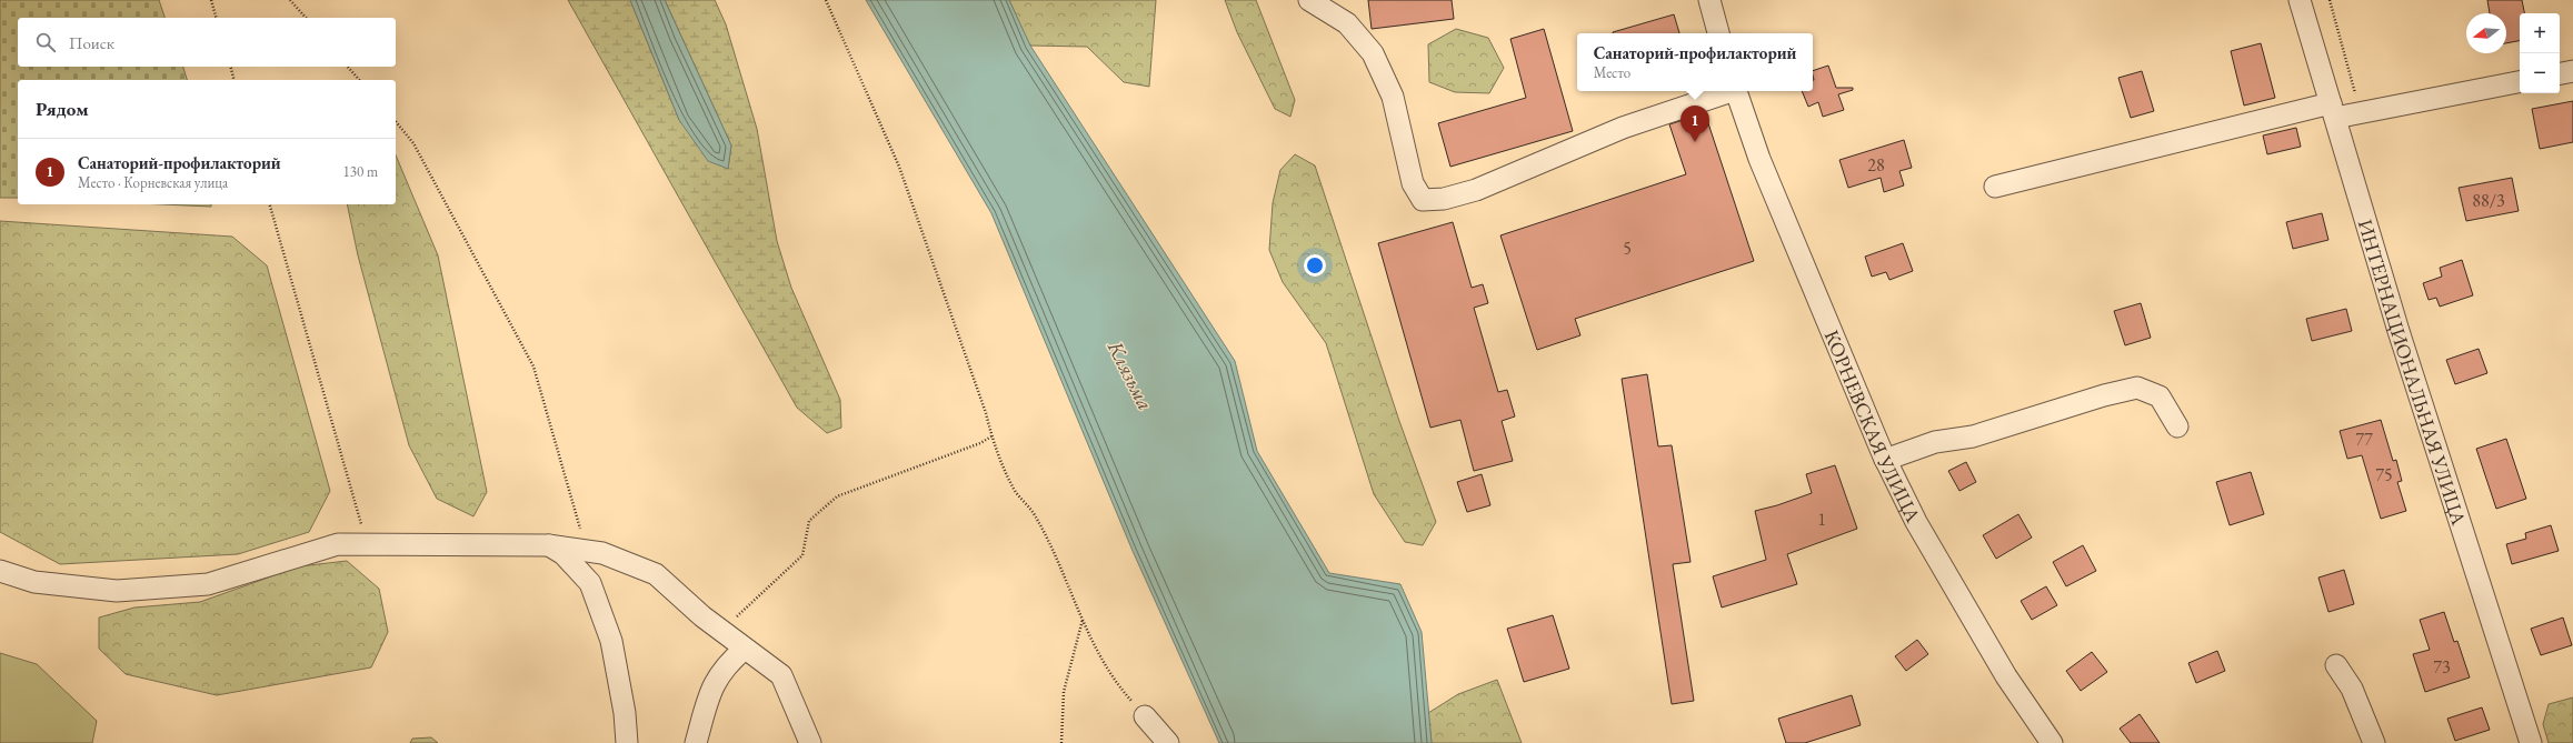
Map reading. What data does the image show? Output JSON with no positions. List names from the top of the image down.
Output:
{
  "streets": {
    "street": ["ИНТЕРНАЦИОНАЛЬНАЯ УЛИЦА", "КОРНЕВСКАЯ УЛИЦА"]
  },
  "water": ["Клязьма"],
  "house_numbers": [
    "28",
    "88/3",
    "5",
    "77",
    "75",
    "1",
    "73"
  ],
  "north": "left",
  "page": {
    "map_buttons": ["+", "−"],
    "search": "Поиск",
    "popup": ["Санаторий-профилакторий", "Место"],
    "heading": "Рядом",
    "pins": "1",
    "list": [
      {
        "mark": "1",
        "name": "Санаторий-профилакторий",
        "note": "Место · Корневская улица",
        "value": "130 m"
      }
    ]
  }
}
